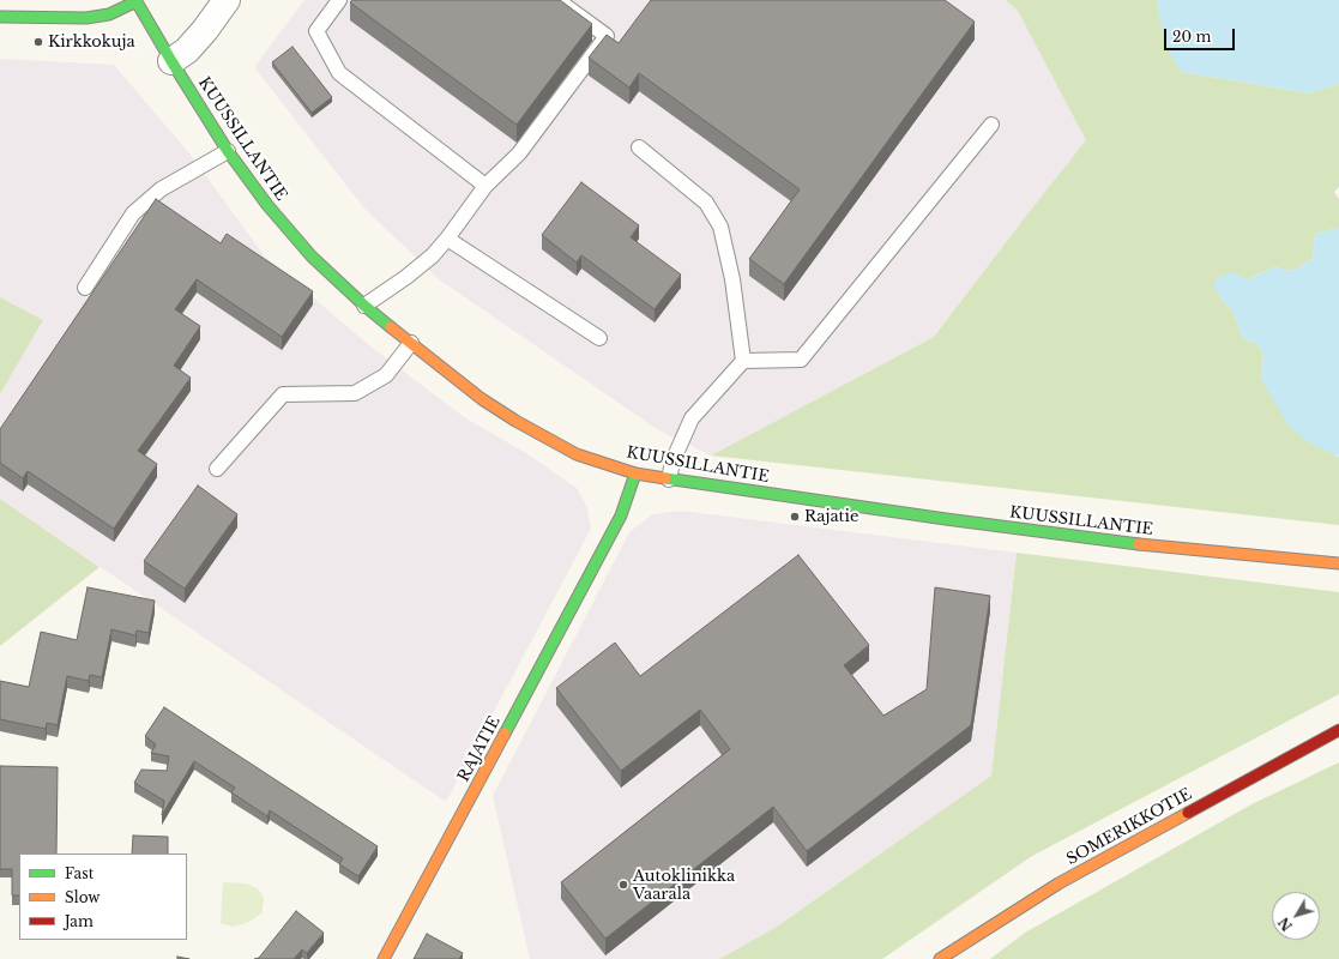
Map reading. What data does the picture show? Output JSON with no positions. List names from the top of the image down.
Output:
{
  "streets": {
    "main road": ["KUUSSILLANTIE", "RAJATIE", "SOMERIKKOTIE"]
  },
  "crossings": [
    ["KUUSSILLANTIE", "RAJATIE"]
  ],
  "places": ["Kirkkokuja", "Rajatie", "Autoklinikka Vaarala"],
  "legend": ["Fast", "Slow", "Jam"],
  "scale_bar": "20 m",
  "north": "bottom left"
}
